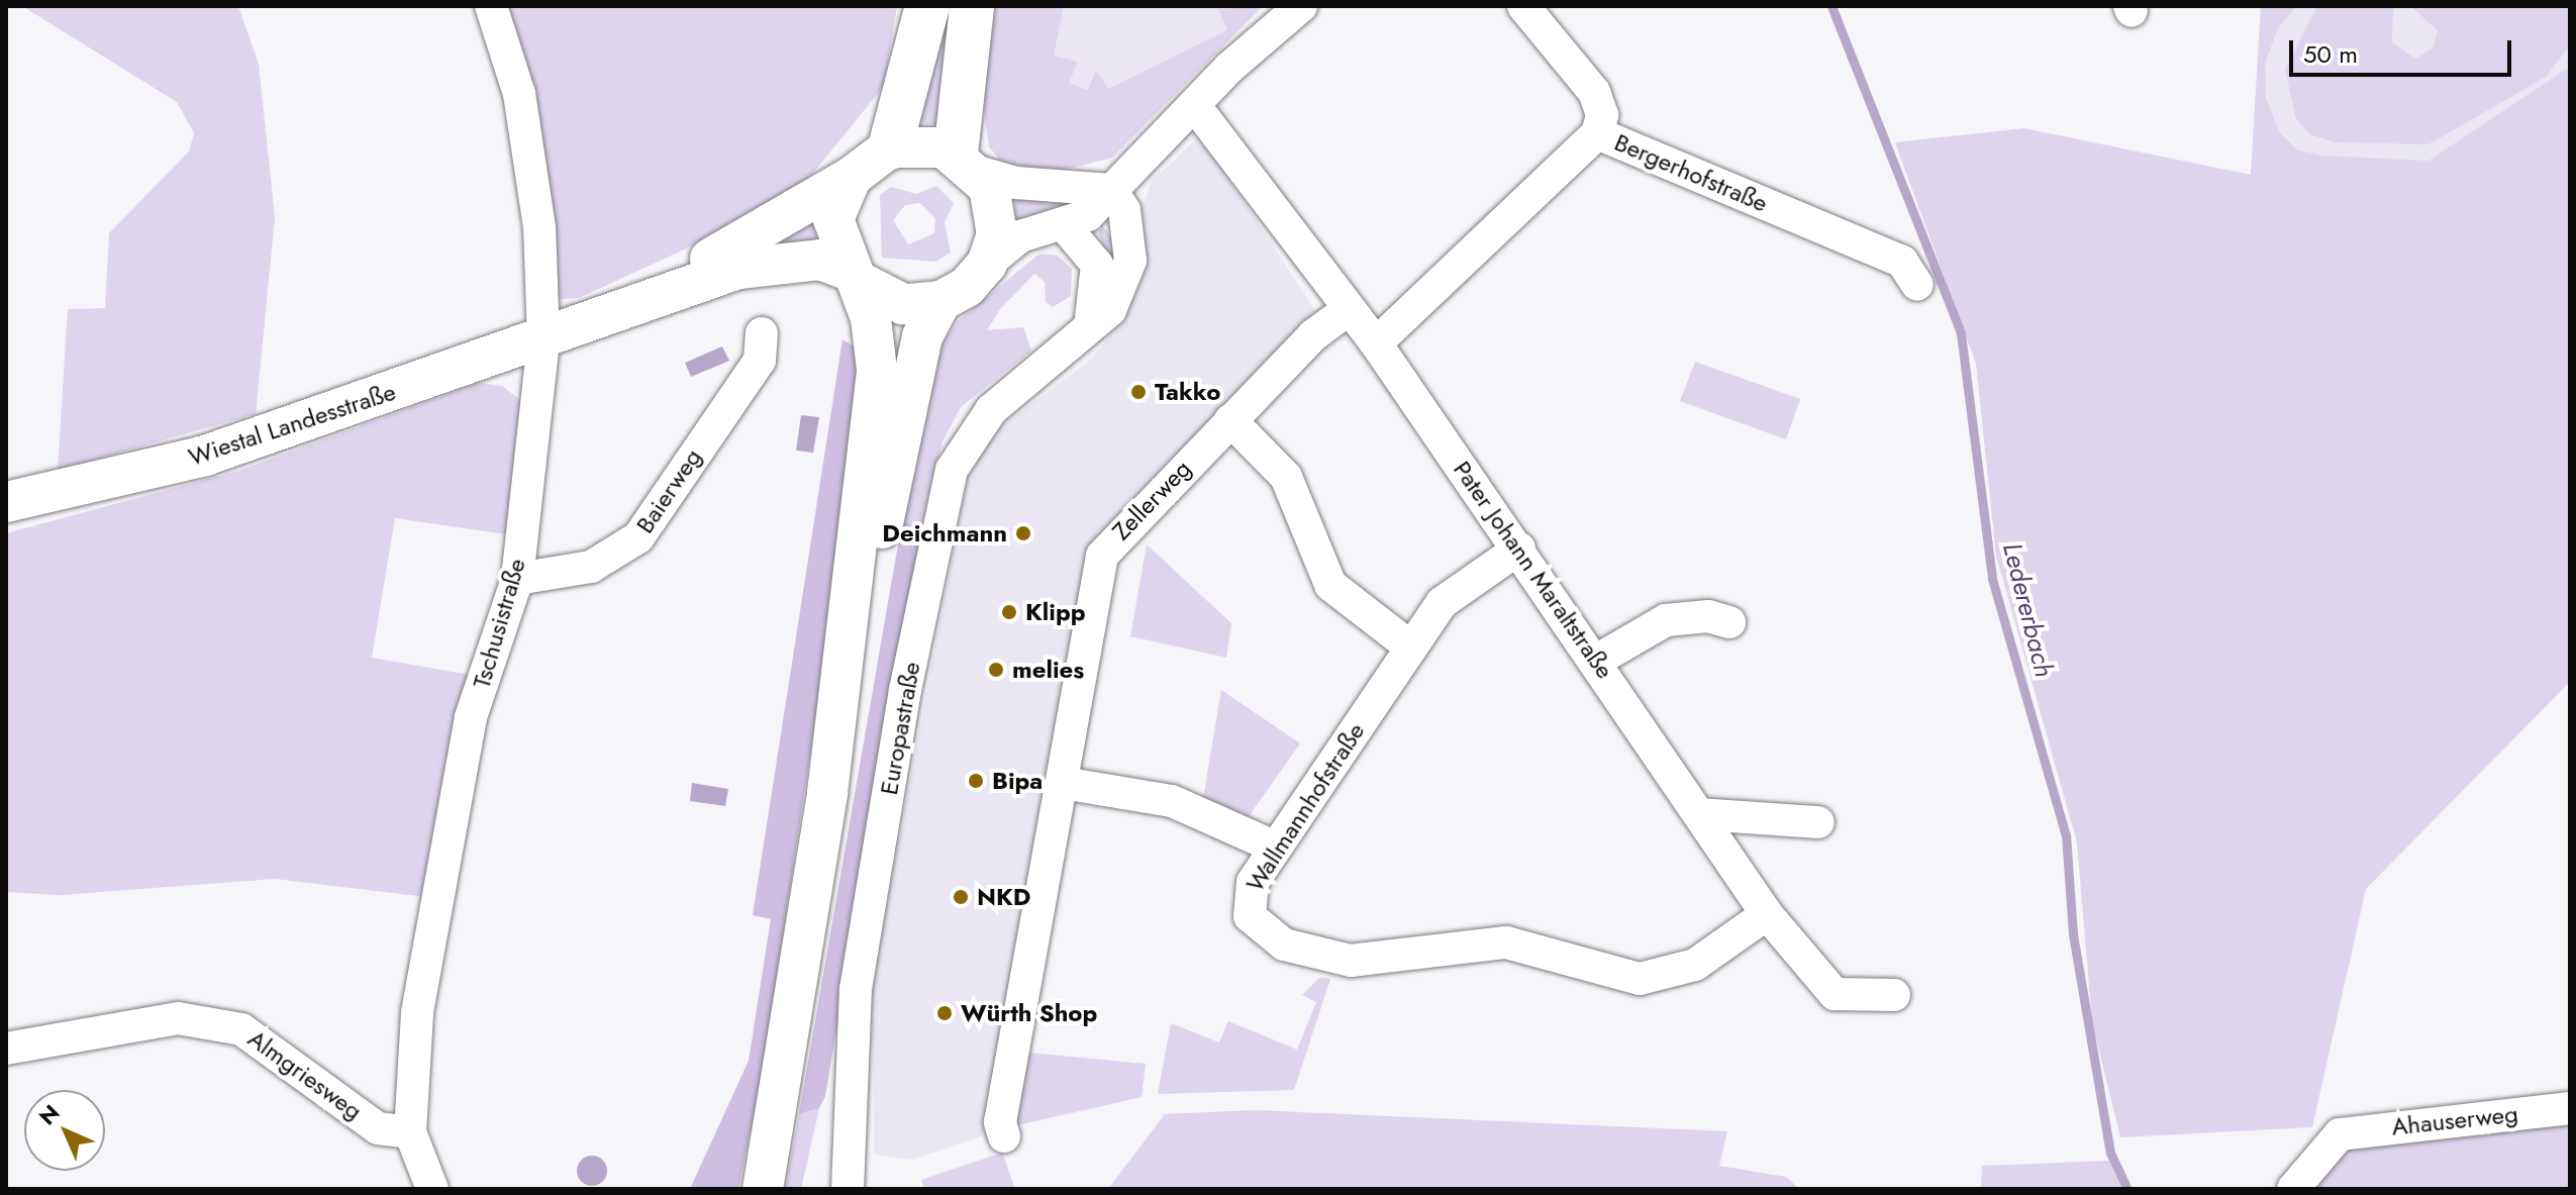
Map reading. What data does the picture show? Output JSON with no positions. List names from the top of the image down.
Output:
{
  "streets": {
    "main road": ["Wiestal Landesstraße"],
    "street": [
      "Bergerhofstraße",
      "Baierweg",
      "Zellerweg",
      "Pater Johann Maraltstraße",
      "Tschusistraße",
      "Europastraße",
      "Wallmannhofstraße",
      "Almgriesweg",
      "Ahauserweg"
    ]
  },
  "crossings": [
    ["Wiestal Landesstraße", "Tschusistraße"],
    ["Baierweg", "Tschusistraße"],
    ["Zellerweg", "Pater Johann Maraltstraße"],
    ["Pater Johann Maraltstraße", "Wallmannhofstraße"],
    ["Tschusistraße", "Almgriesweg"]
  ],
  "water": ["Ledererbach"],
  "places": [
    "Takko",
    "Deichmann",
    "Klipp",
    "melies",
    "Bipa",
    "NKD",
    "Würth Shop"
  ],
  "scale_bar": "50 m",
  "north": "top left"
}
